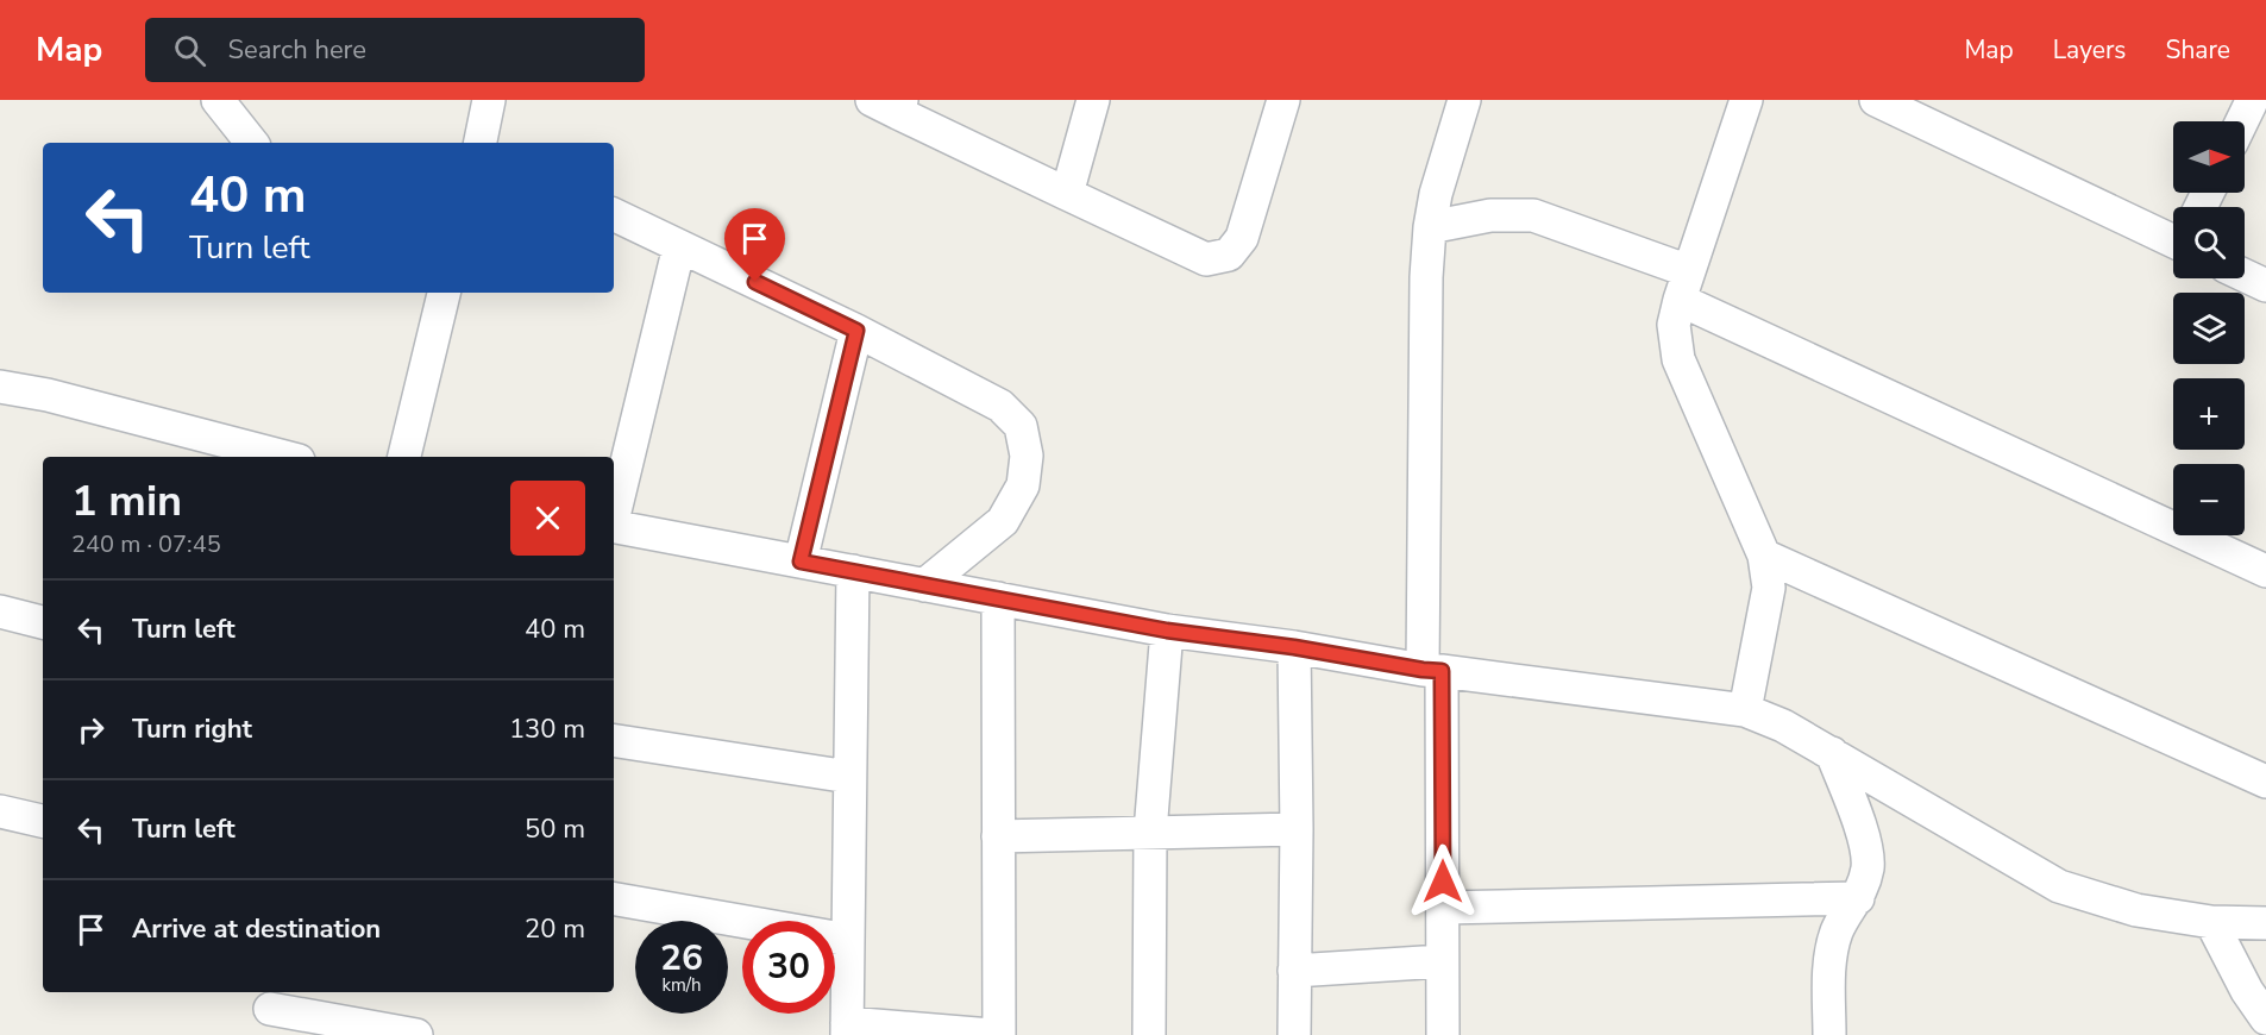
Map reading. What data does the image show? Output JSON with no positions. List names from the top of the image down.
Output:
{
  "north": "right",
  "page": {
    "header": "Map",
    "search": "Search here",
    "nav": ["Map", "Layers", "Share"],
    "map_buttons": ["+", "−"],
    "turn": ["40 m", "Turn left"],
    "heading": ["1 min", "240 m · 07:45"],
    "list": [
      {
        "name": "Turn left",
        "value": "40 m"
      },
      {
        "name": "Turn right",
        "value": "130 m"
      },
      {
        "name": "Turn left",
        "value": "50 m"
      },
      {
        "name": "Arrive at destination",
        "value": "20 m"
      }
    ],
    "speed": "26 km/h",
    "limit": "30"
  }
}
